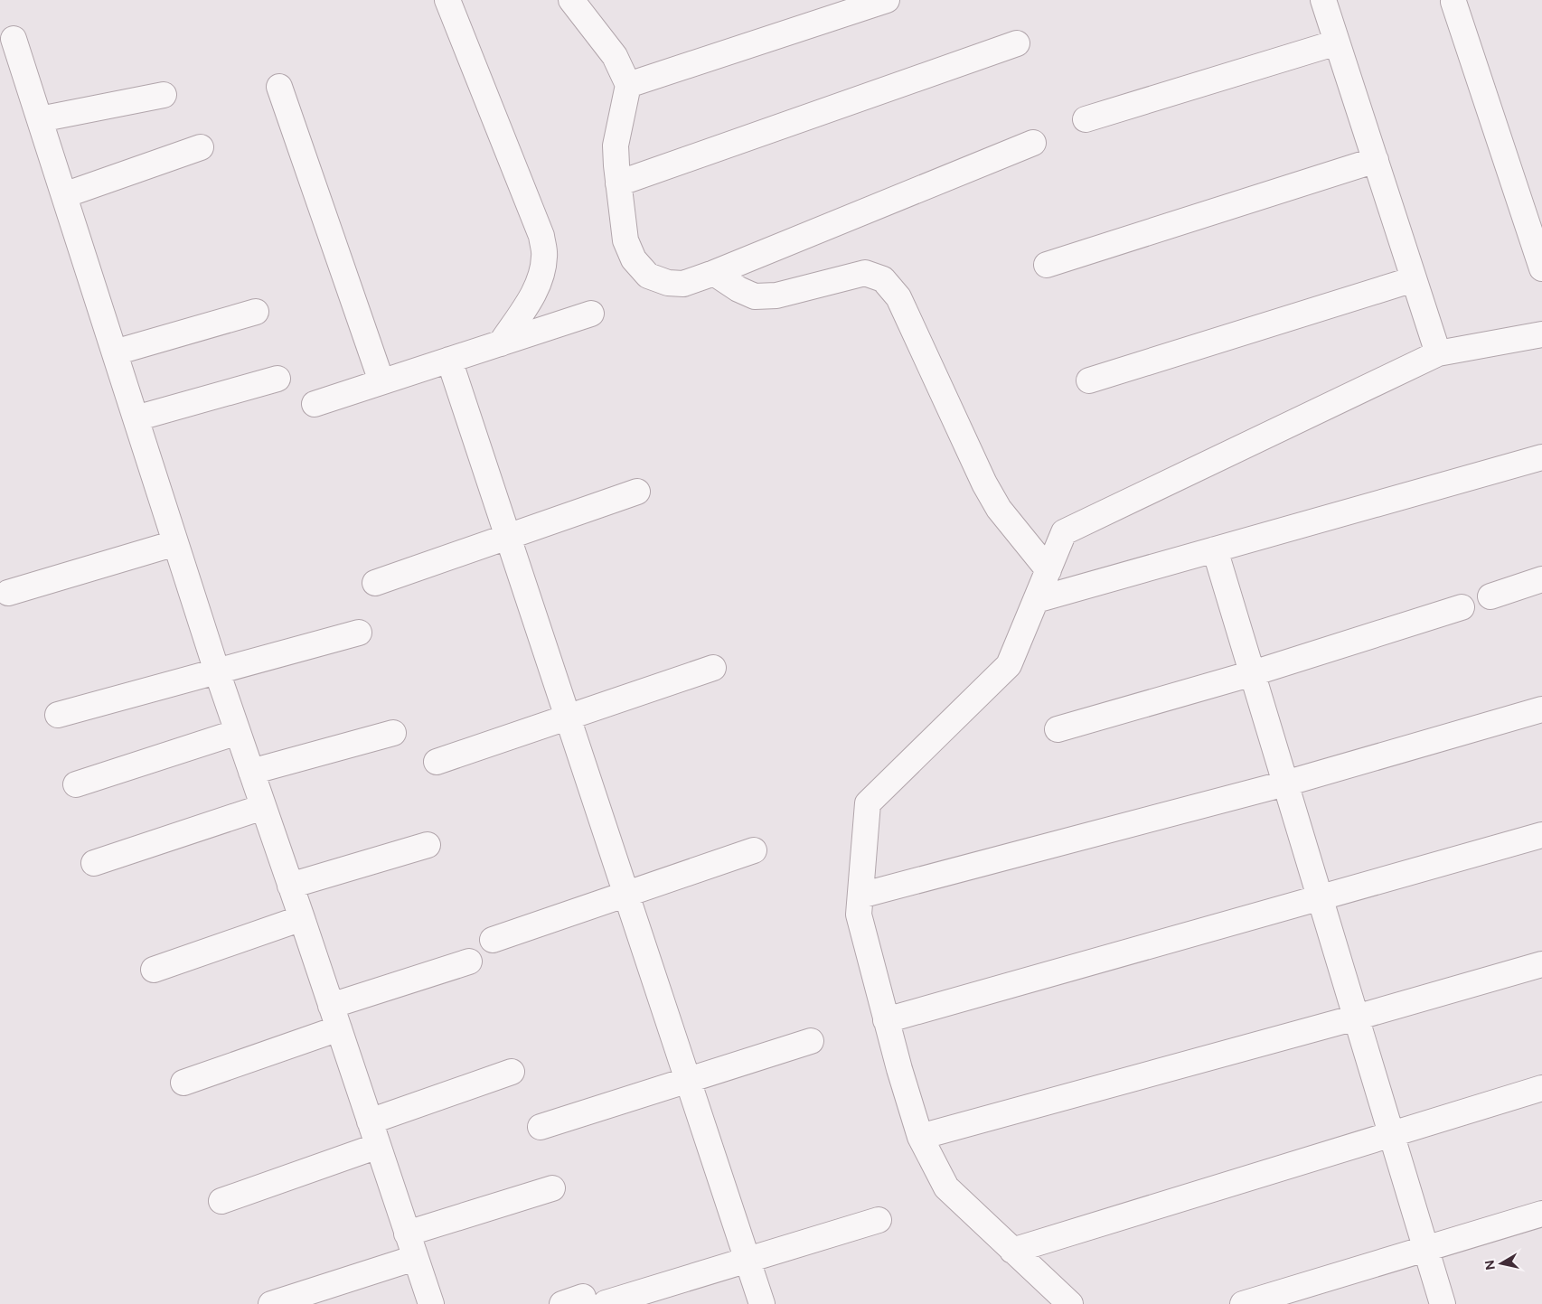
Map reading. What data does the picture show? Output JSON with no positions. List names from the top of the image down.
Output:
{
  "north": "left"
}
